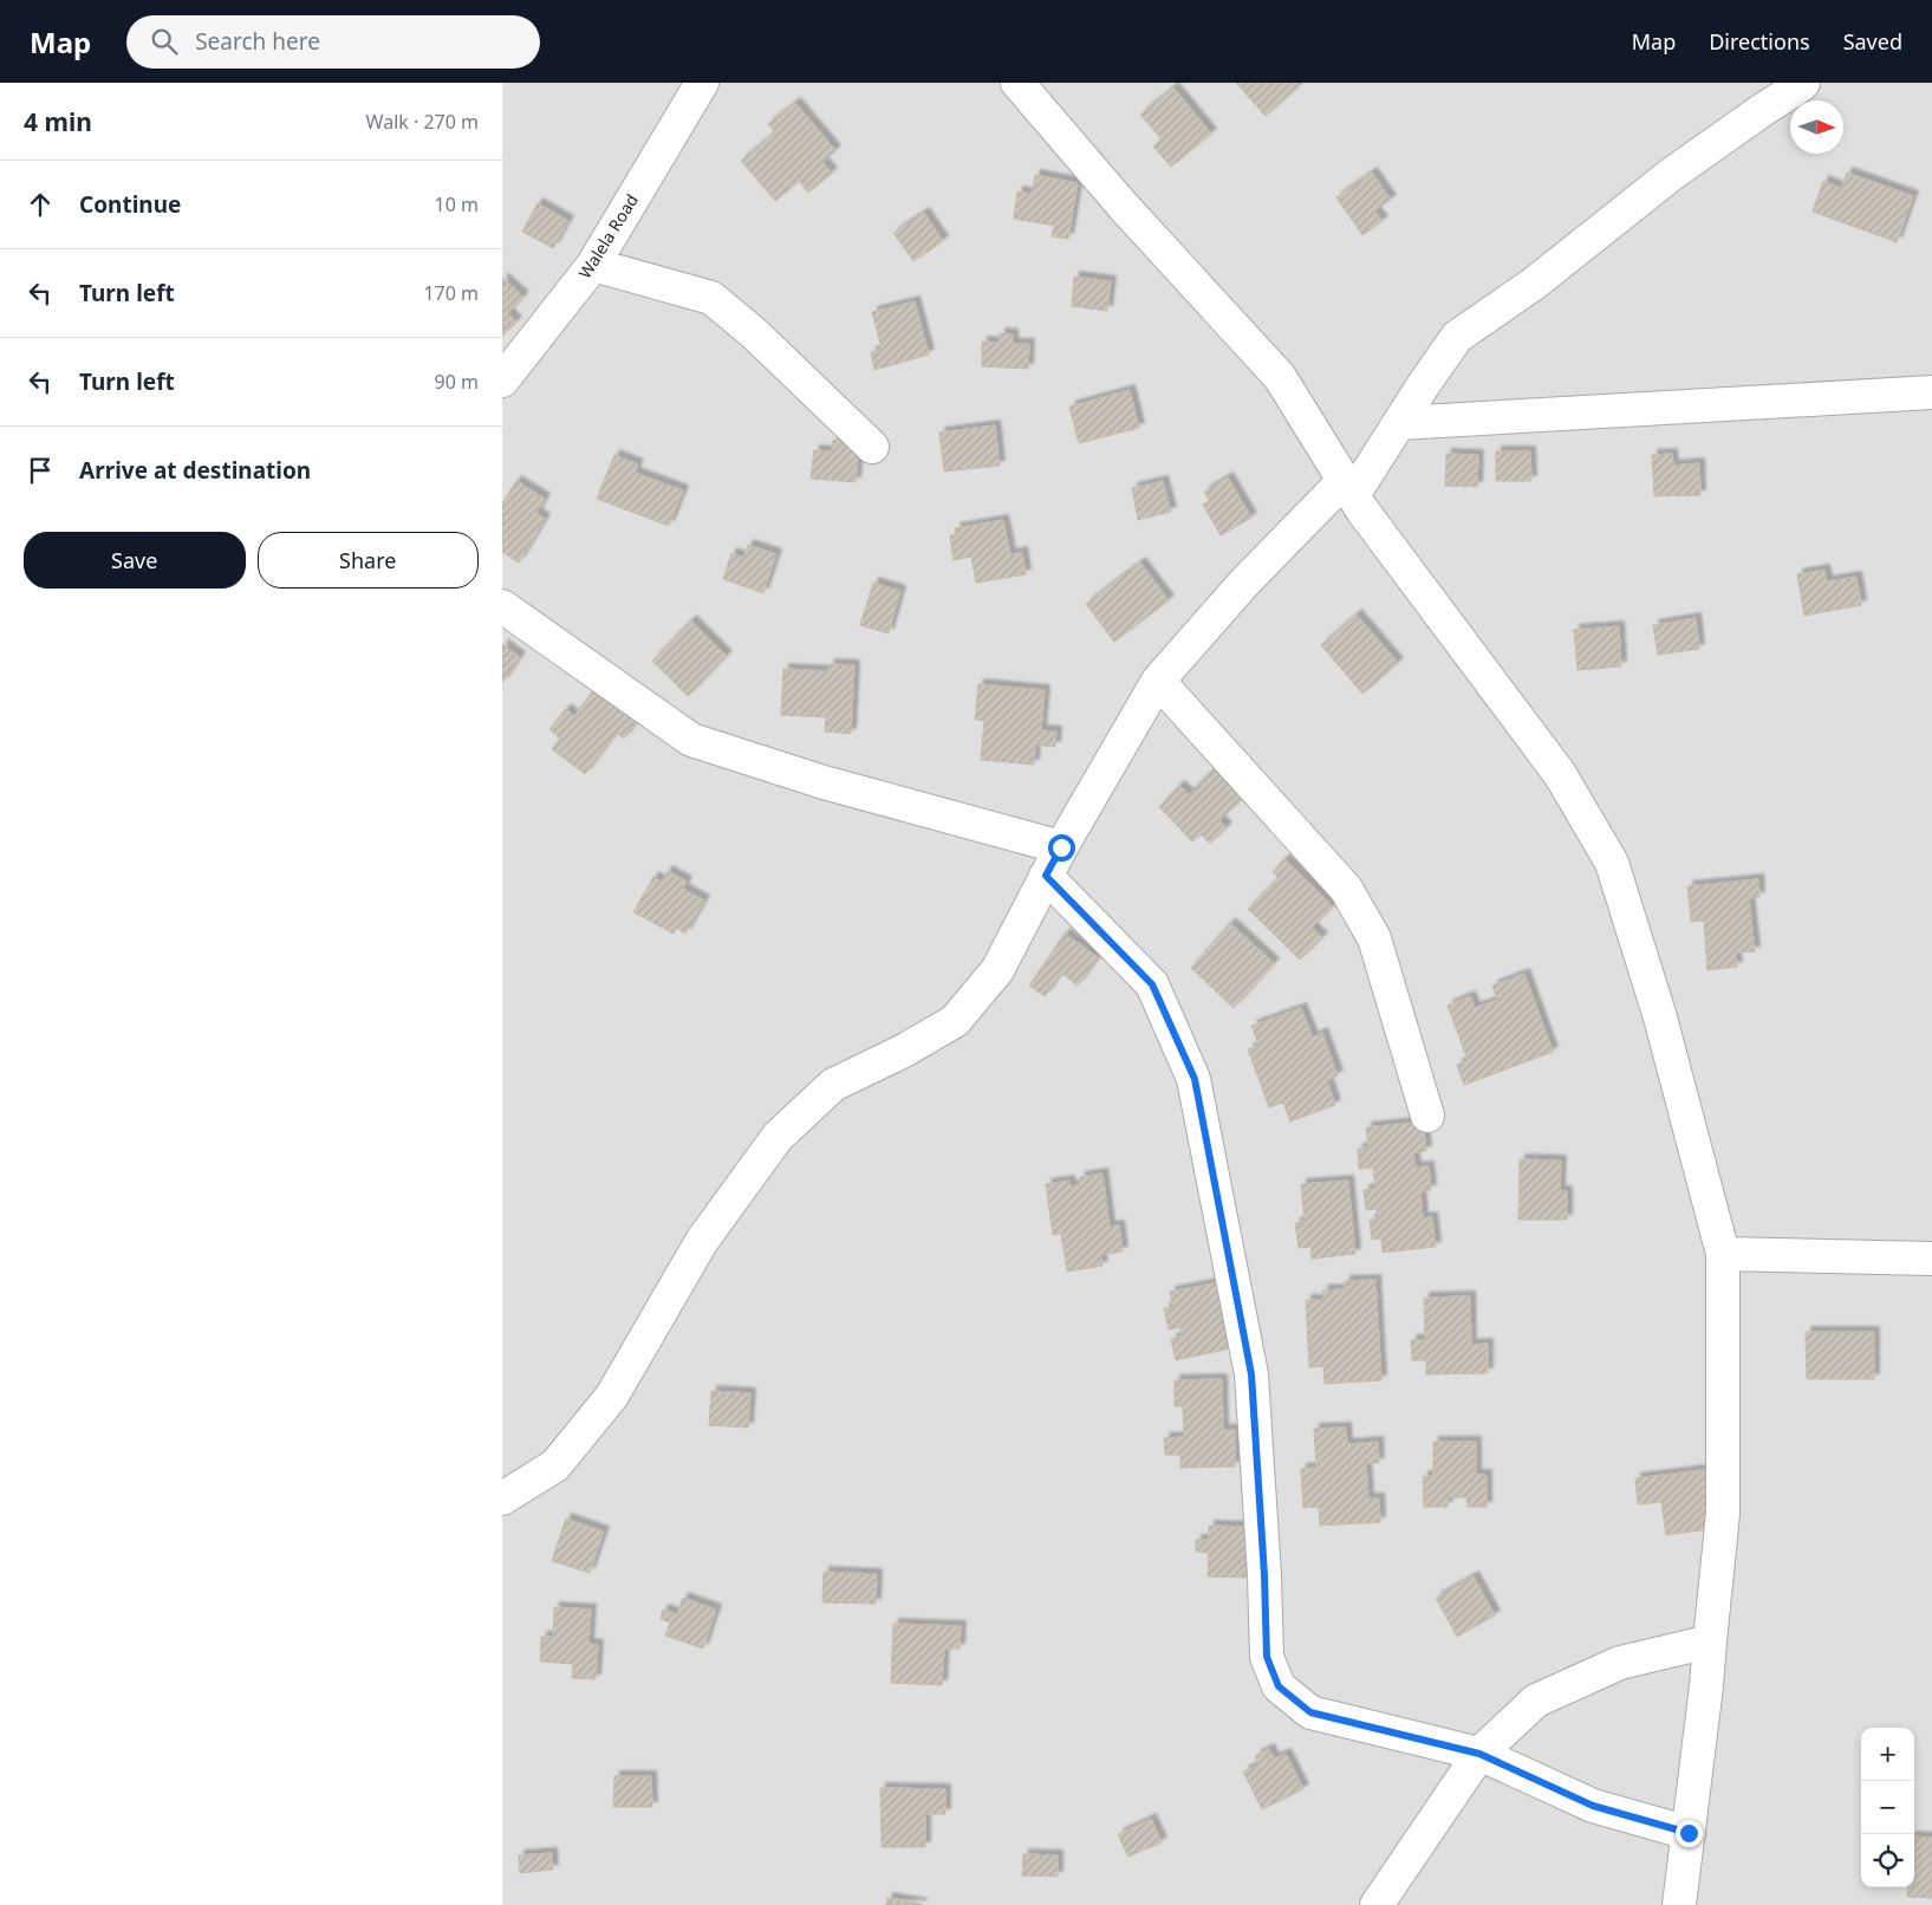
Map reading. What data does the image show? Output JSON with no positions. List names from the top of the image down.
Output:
{
  "streets": {
    "street": ["Walela Road"]
  },
  "north": "right",
  "page": {
    "header": "Map",
    "search": "Search here",
    "nav": ["Map", "Directions", "Saved"],
    "heading": ["4 min", "Walk · 270 m"],
    "list": [
      ["Continue", "10 m"],
      ["Turn left", "170 m"],
      ["Turn left", "90 m"],
      "Arrive at destination"
    ],
    "buttons": ["Save", "Share"],
    "map_buttons": ["+", "−"]
  }
}
